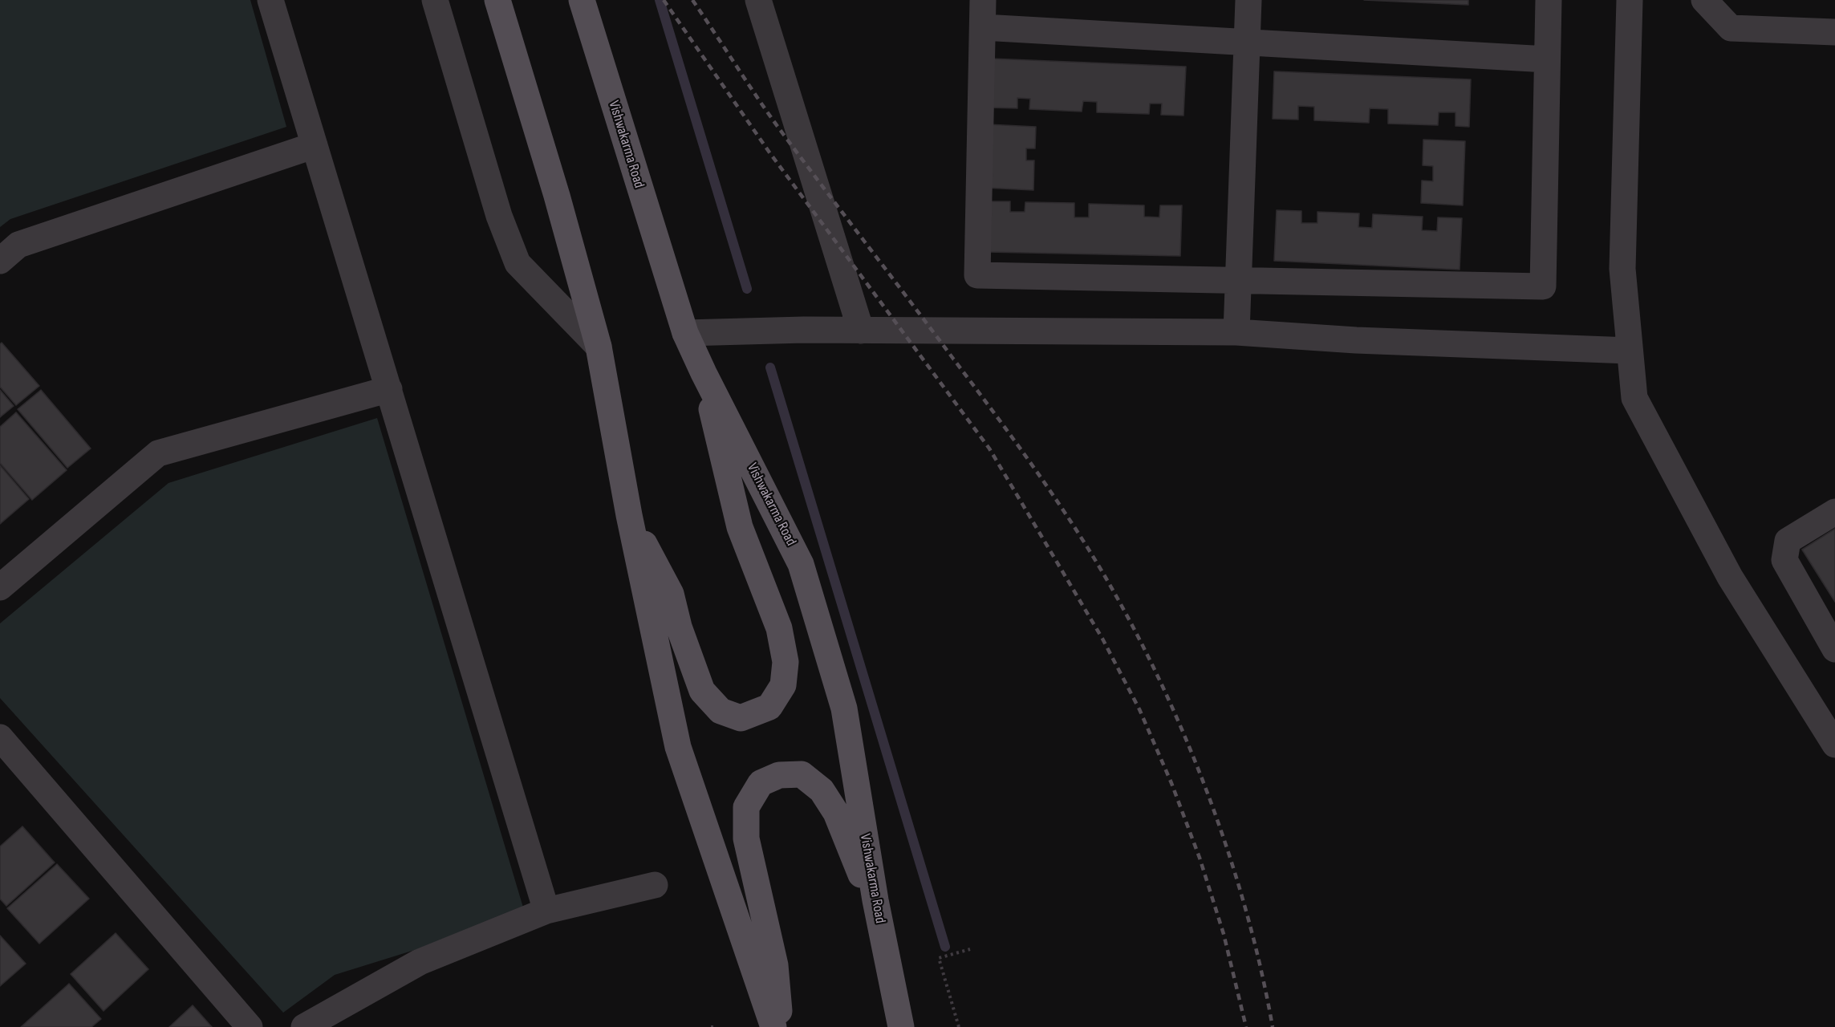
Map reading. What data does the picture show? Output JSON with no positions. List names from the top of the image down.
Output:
{
  "streets": {
    "main road": ["Vishwakarma Road"]
  }
}
